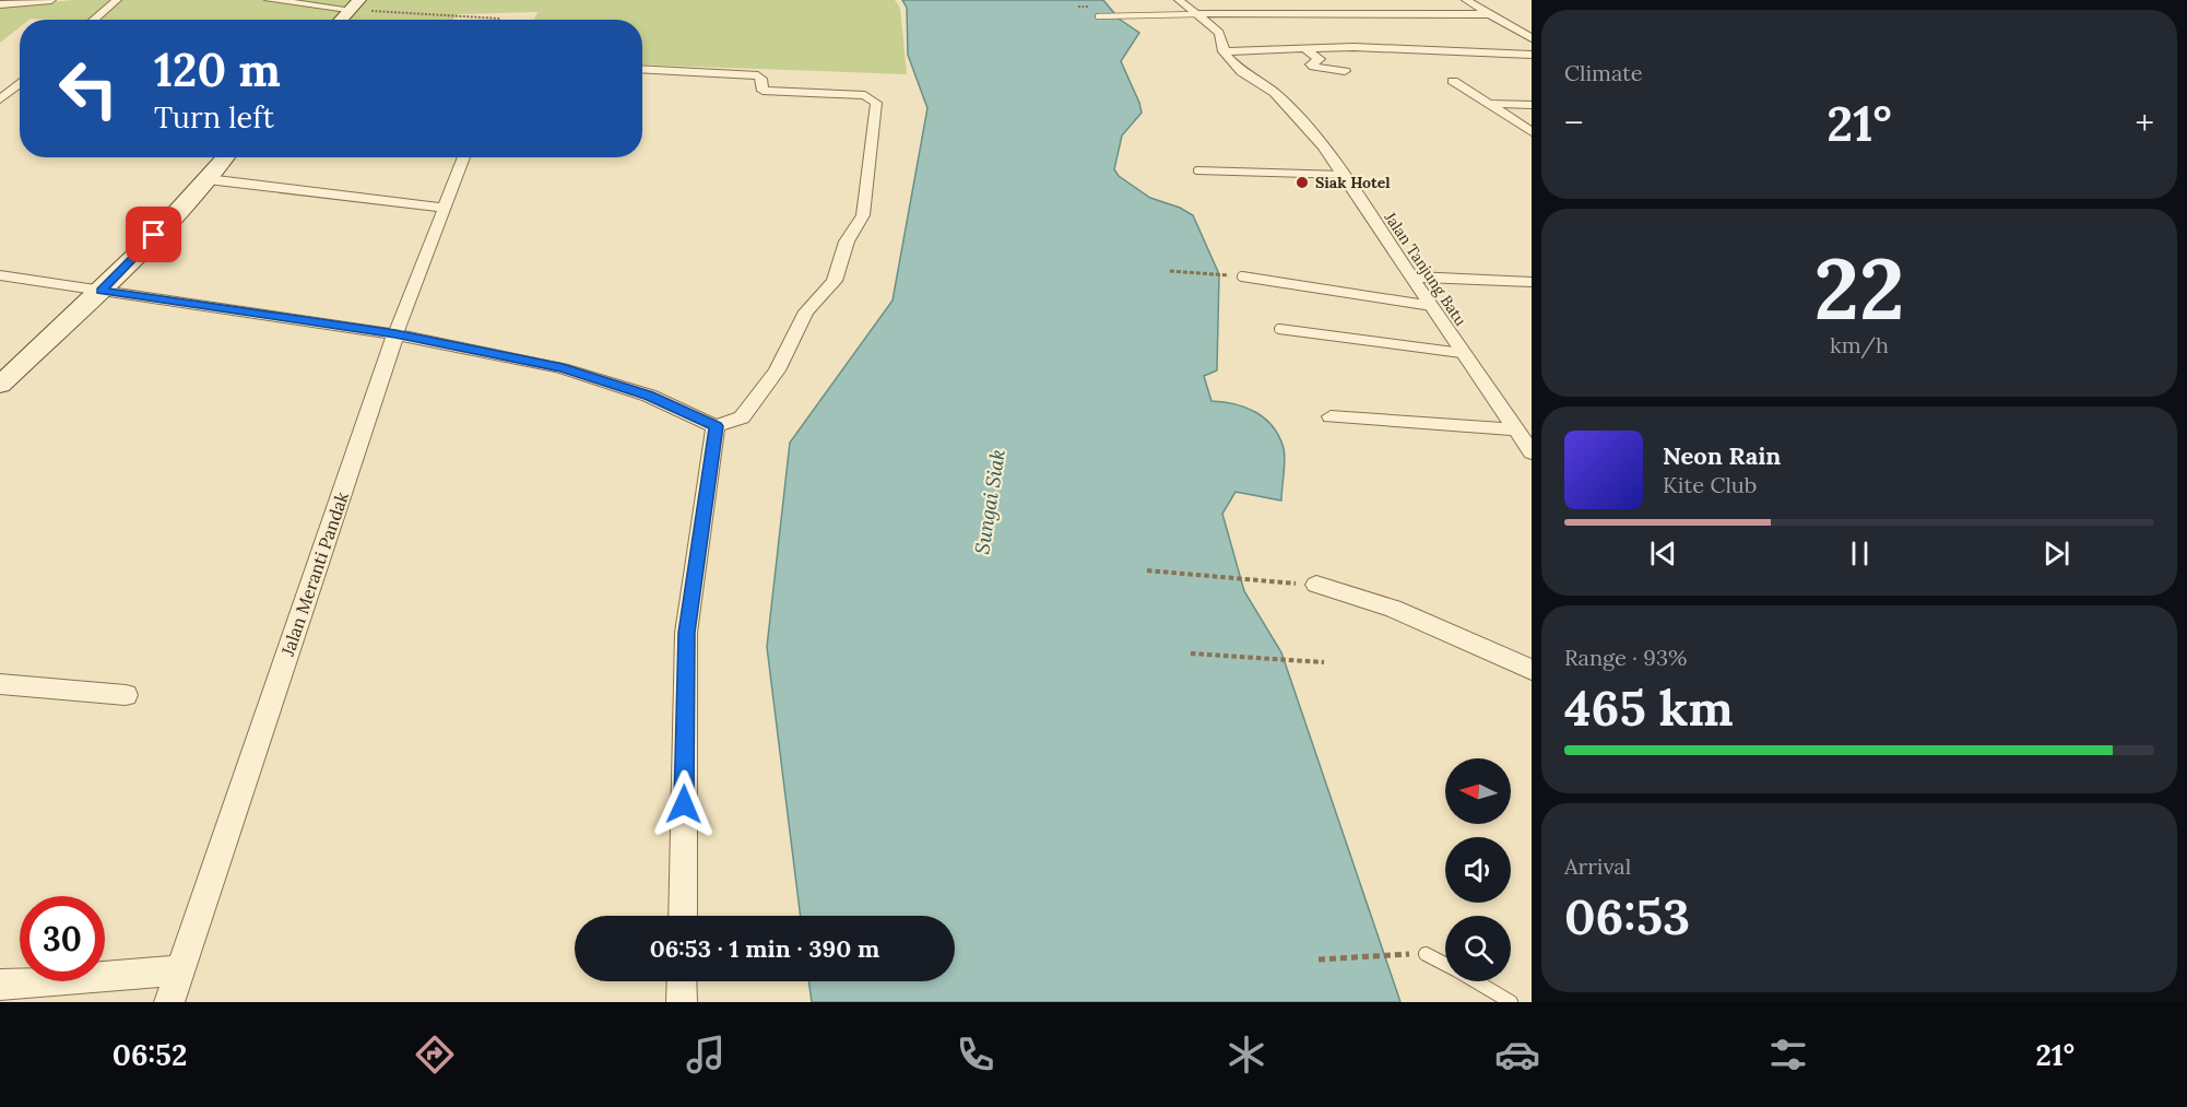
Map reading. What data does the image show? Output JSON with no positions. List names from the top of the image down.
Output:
{
  "streets": {
    "street": ["Jalan Tanjung Batu", "Jalan Meranti Pandak"]
  },
  "water": ["Sungai Siak"],
  "places": ["Siak Hotel"],
  "north": "left",
  "page": {
    "tile": [
      "Climate",
      ["22", "km/h"],
      ["Range · 93%", "465 km"],
      ["Arrival", "06:53"]
    ],
    "turn": ["120 m", "Turn left"],
    "heat": ["−", "21°", "+"],
    "song": ["Neon Rain", "Kite Club"],
    "limit": "30",
    "trip": "06:53 · 1 min · 390 m",
    "tabs": ["06:52", "21°"]
  }
}
